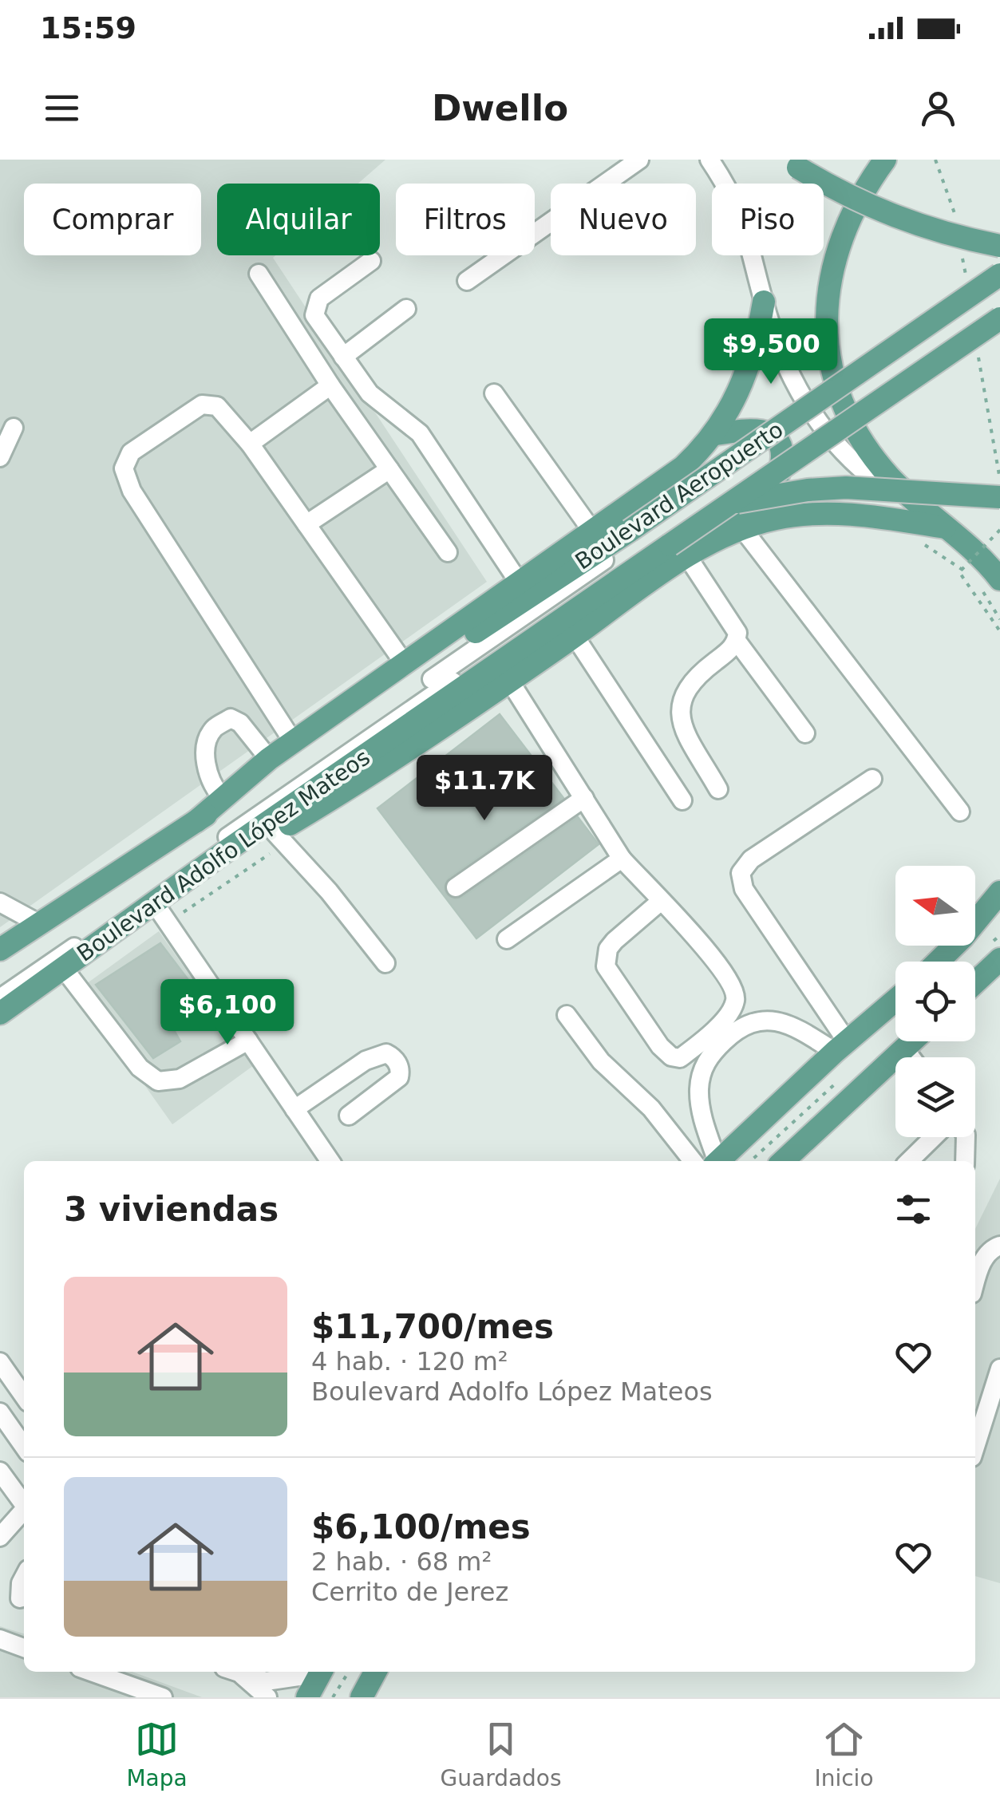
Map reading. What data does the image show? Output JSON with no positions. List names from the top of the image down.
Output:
{
  "streets": {
    "main road": ["Boulevard Aeropuerto", "Boulevard Adolfo López Mateos"]
  },
  "crossings": [
    ["Boulevard Aeropuerto", "Boulevard Adolfo López Mateos"]
  ],
  "north": "left",
  "page": {
    "status": "15:59",
    "header": "Dwello",
    "chip": [
      "Comprar",
      "Alquilar",
      "Filtros",
      "Nuevo",
      "Piso"
    ],
    "price": ["$9,500", "$11.7K", "$6,100"],
    "heading": "3 viviendas",
    "list": [
      {
        "name": "$11,700/mes",
        "note": "4 hab. · 120 m² · Boulevard Adolfo López Mateos"
      },
      {
        "name": "$6,100/mes",
        "note": "2 hab. · 68 m² · Cerrito de Jerez"
      }
    ],
    "tabs": ["Mapa", "Guardados", "Inicio"]
  }
}
